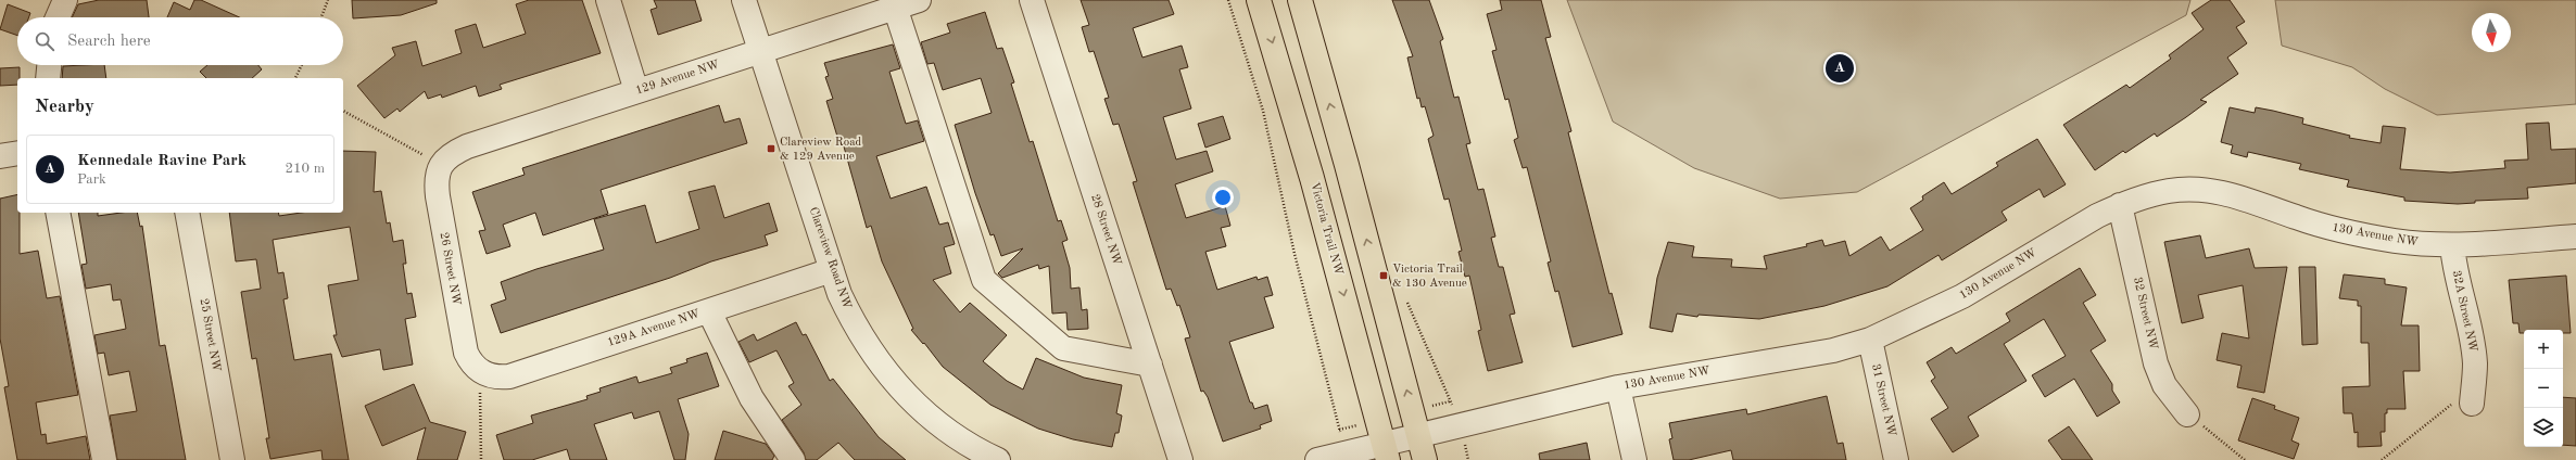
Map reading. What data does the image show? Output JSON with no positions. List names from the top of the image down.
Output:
{
  "streets": {
    "main road": ["Victoria Trail NW"],
    "street": [
      "129 Avenue NW",
      "28 Street NW",
      "130 Avenue NW",
      "Clareview Road NW",
      "26 Street NW",
      "32A Street NW",
      "32 Street NW",
      "129A Avenue NW",
      "25 Street NW",
      "31 Street NW"
    ]
  },
  "crossings": [
    ["129 Avenue NW", "Clareview Road NW"],
    ["129 Avenue NW", "26 Street NW"],
    ["130 Avenue NW", "32A Street NW"],
    ["130 Avenue NW", "32 Street NW"],
    ["130 Avenue NW", "31 Street NW"],
    ["Clareview Road NW", "129A Avenue NW"],
    ["26 Street NW", "129A Avenue NW"]
  ],
  "places": {
    "transit": ["Clareview Road & 129 Avenue", "Victoria Trail & 130 Avenue"]
  },
  "north": "bottom",
  "page": {
    "search": "Search here",
    "pins": "A",
    "heading": "Nearby",
    "list": [
      {
        "mark": "A",
        "name": "Kennedale Ravine Park",
        "note": "Park",
        "value": "210 m"
      }
    ],
    "map_buttons": ["+", "−"]
  }
}
